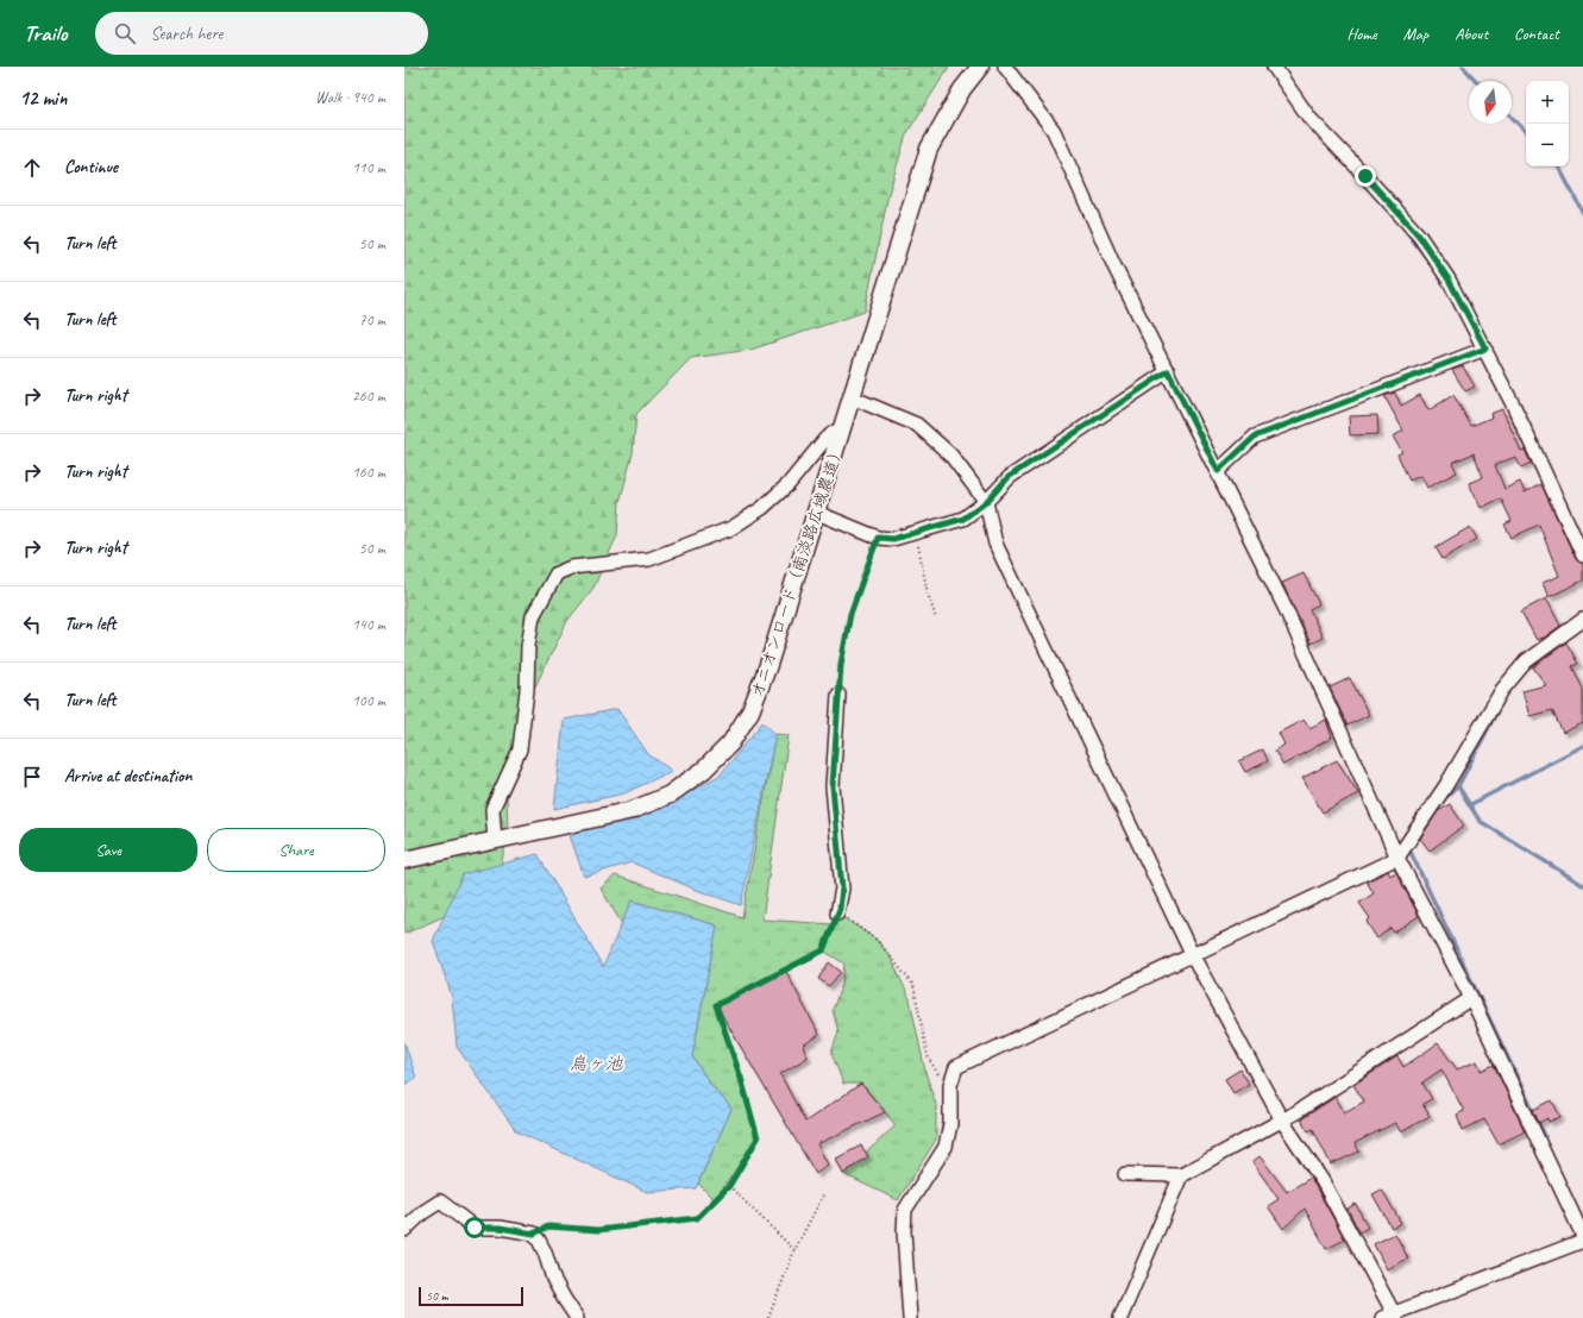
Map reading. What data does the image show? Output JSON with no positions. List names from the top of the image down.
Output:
{
  "streets": {
    "street": ["オニオンロード（南淡路広域農道）"]
  },
  "water": ["鳥ヶ池"],
  "scale_bar": "50 m",
  "north": "bottom",
  "page": {
    "header": "Trailo",
    "search": "Search here",
    "nav": [
      "Home",
      "Map",
      "About",
      "Contact"
    ],
    "heading": ["12 min", "Walk · 940 m"],
    "map_buttons": ["+", "−"],
    "list": [
      ["Continue", "110 m"],
      ["Turn left", "50 m"],
      ["Turn left", "70 m"],
      ["Turn right", "260 m"],
      ["Turn right", "160 m"],
      ["Turn right", "50 m"],
      ["Turn left", "140 m"],
      ["Turn left", "100 m"],
      "Arrive at destination"
    ],
    "buttons": ["Save", "Share"],
    "scale": "50 m"
  }
}
